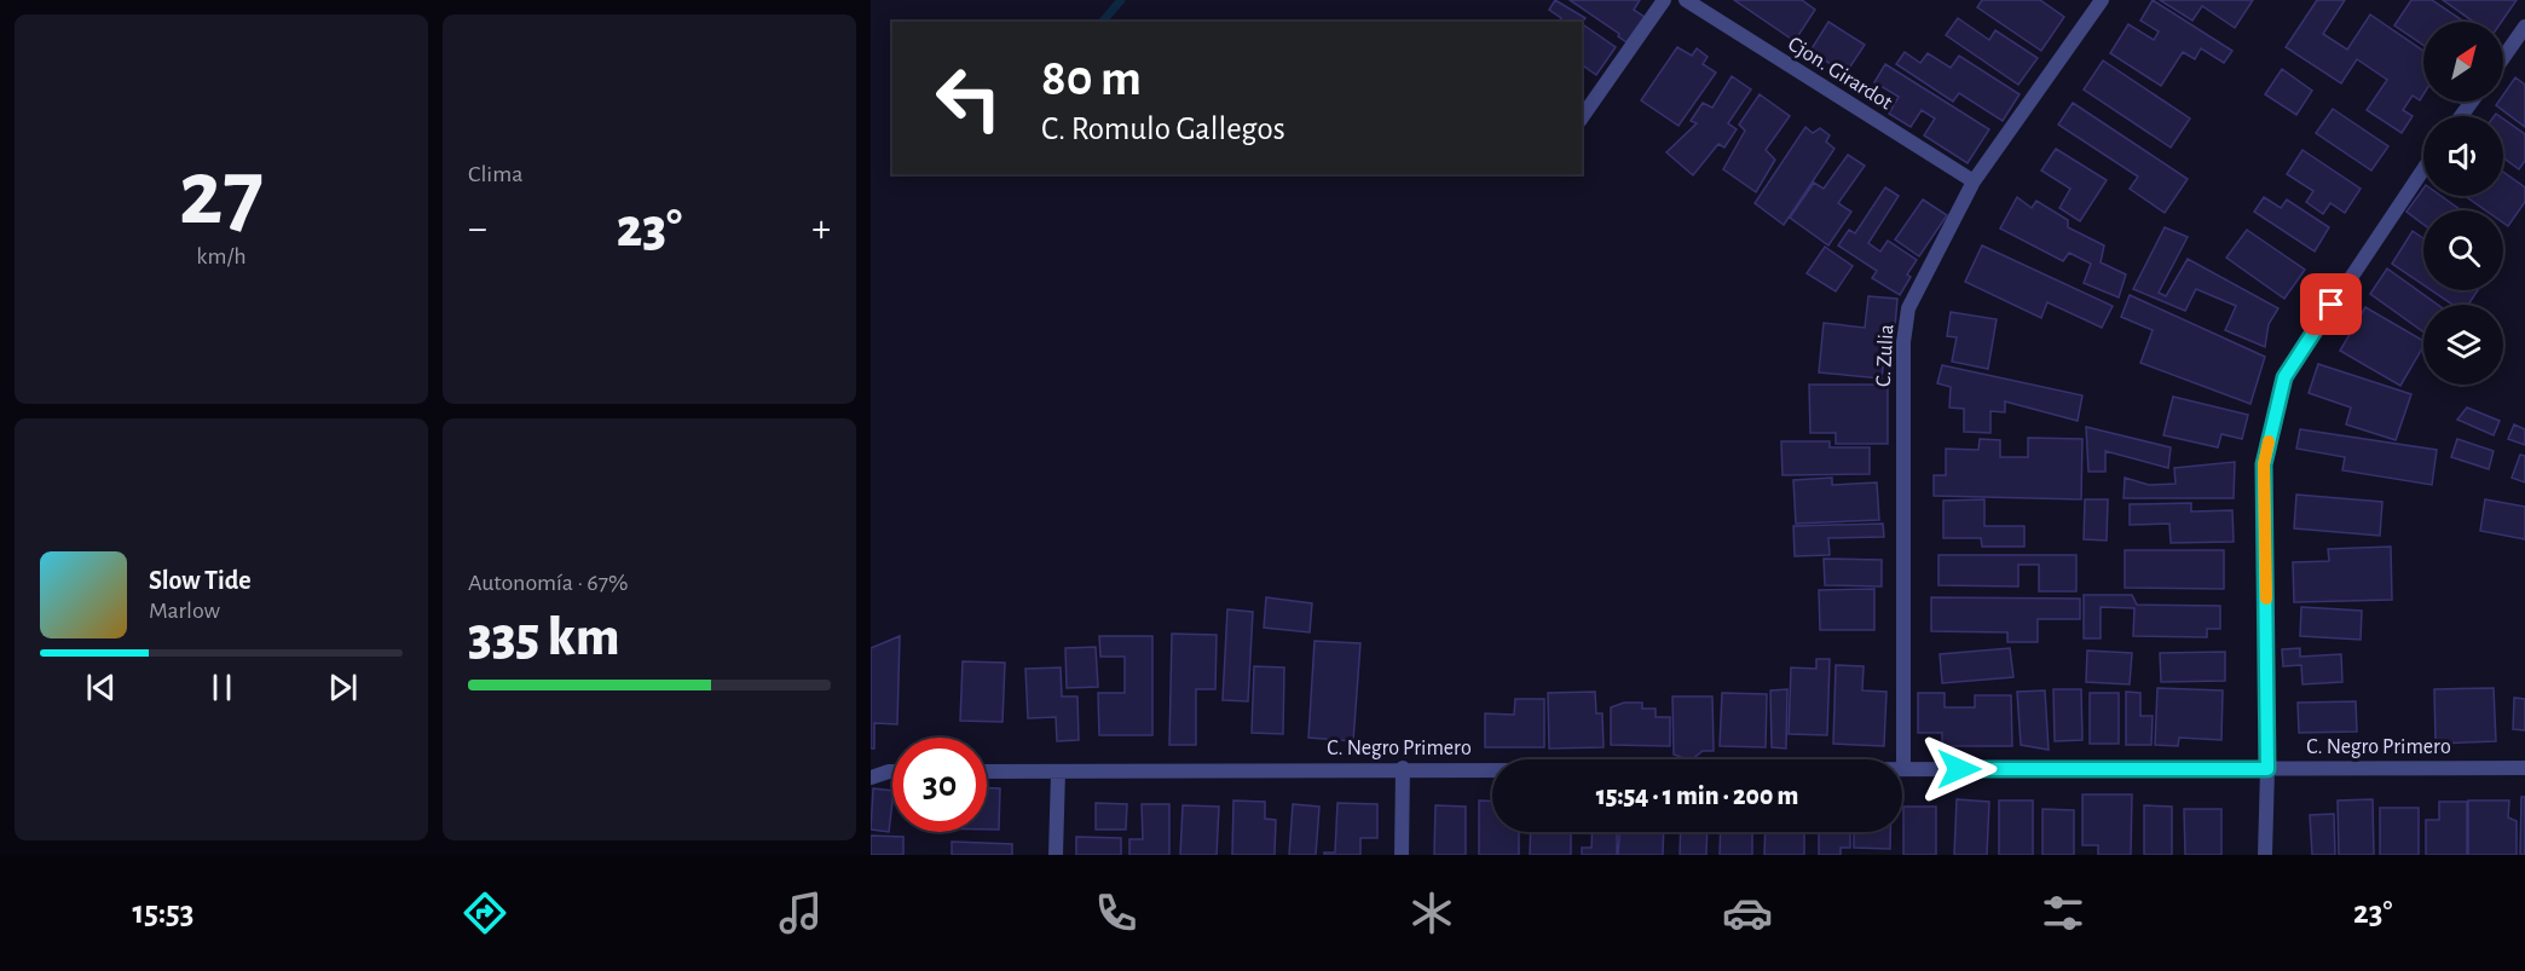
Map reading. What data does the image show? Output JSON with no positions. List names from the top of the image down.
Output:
{
  "streets": {
    "street": ["Cjon. Girardot", "C. Zulia", "C. Negro Primero"]
  },
  "crossings": [
    ["Cjon. Girardot", "C. Zulia"],
    ["C. Zulia", "C. Negro Primero"]
  ],
  "north": "top right",
  "page": {
    "tile": [
      ["27", "km/h"],
      "Clima",
      ["Autonomía · 67%", "335 km"]
    ],
    "turn": ["80 m", "C. Romulo Gallegos"],
    "heat": ["−", "23°", "+"],
    "song": ["Slow Tide", "Marlow"],
    "limit": "30",
    "trip": "15:54 · 1 min · 200 m",
    "tabs": ["15:53", "23°"]
  }
}
